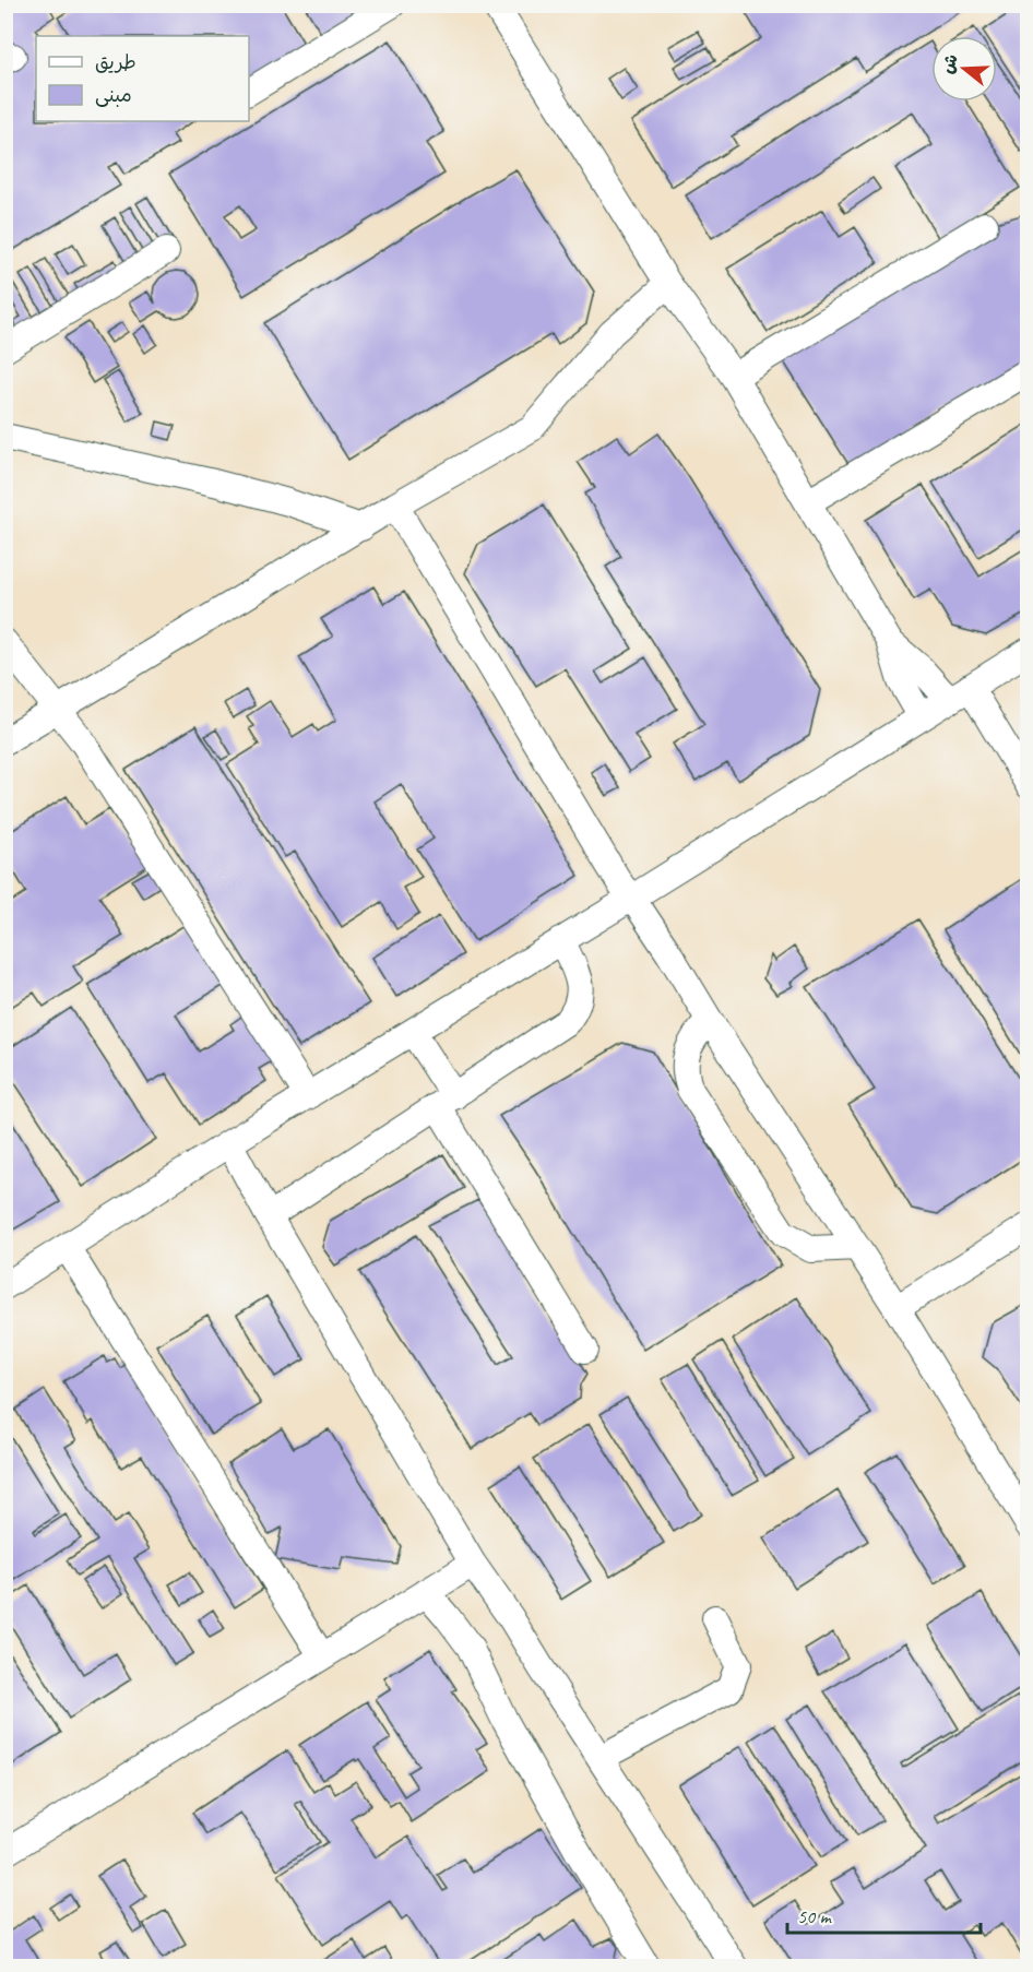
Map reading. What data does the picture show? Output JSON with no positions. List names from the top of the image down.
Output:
{
  "legend": ["طريق", "مبنى"],
  "scale_bar": "50 m",
  "north": "left"
}
